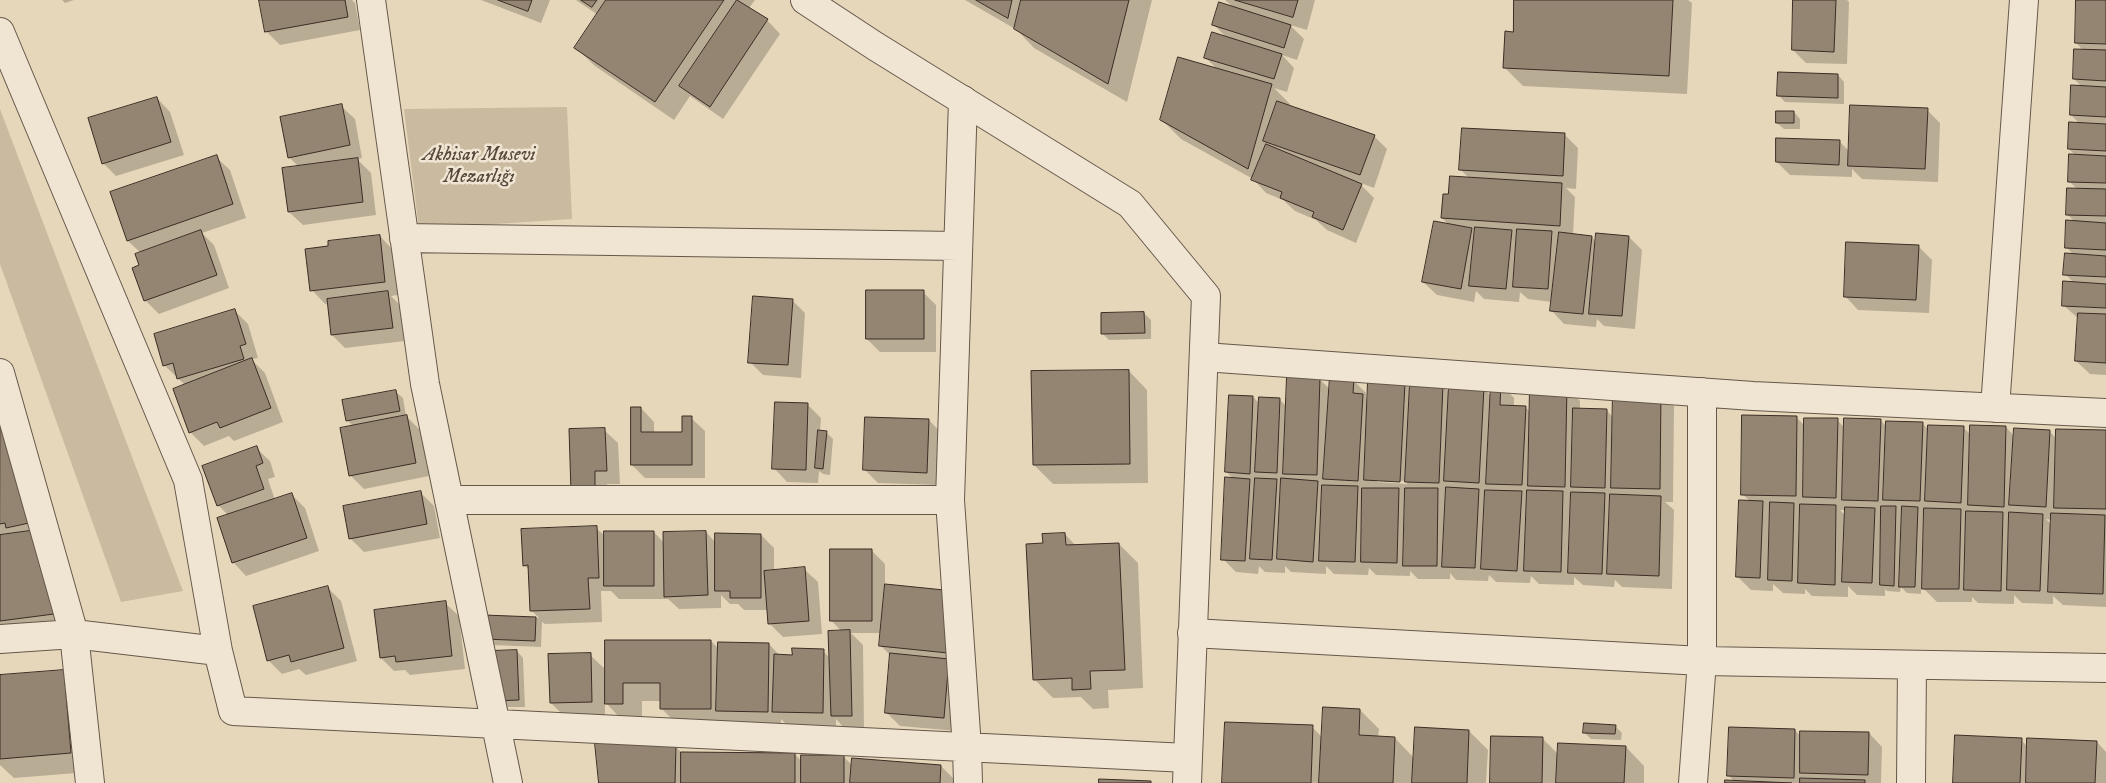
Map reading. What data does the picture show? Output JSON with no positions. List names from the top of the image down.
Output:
{
  "parks": ["Akhisar Musevi Mezarlığı"]
}
